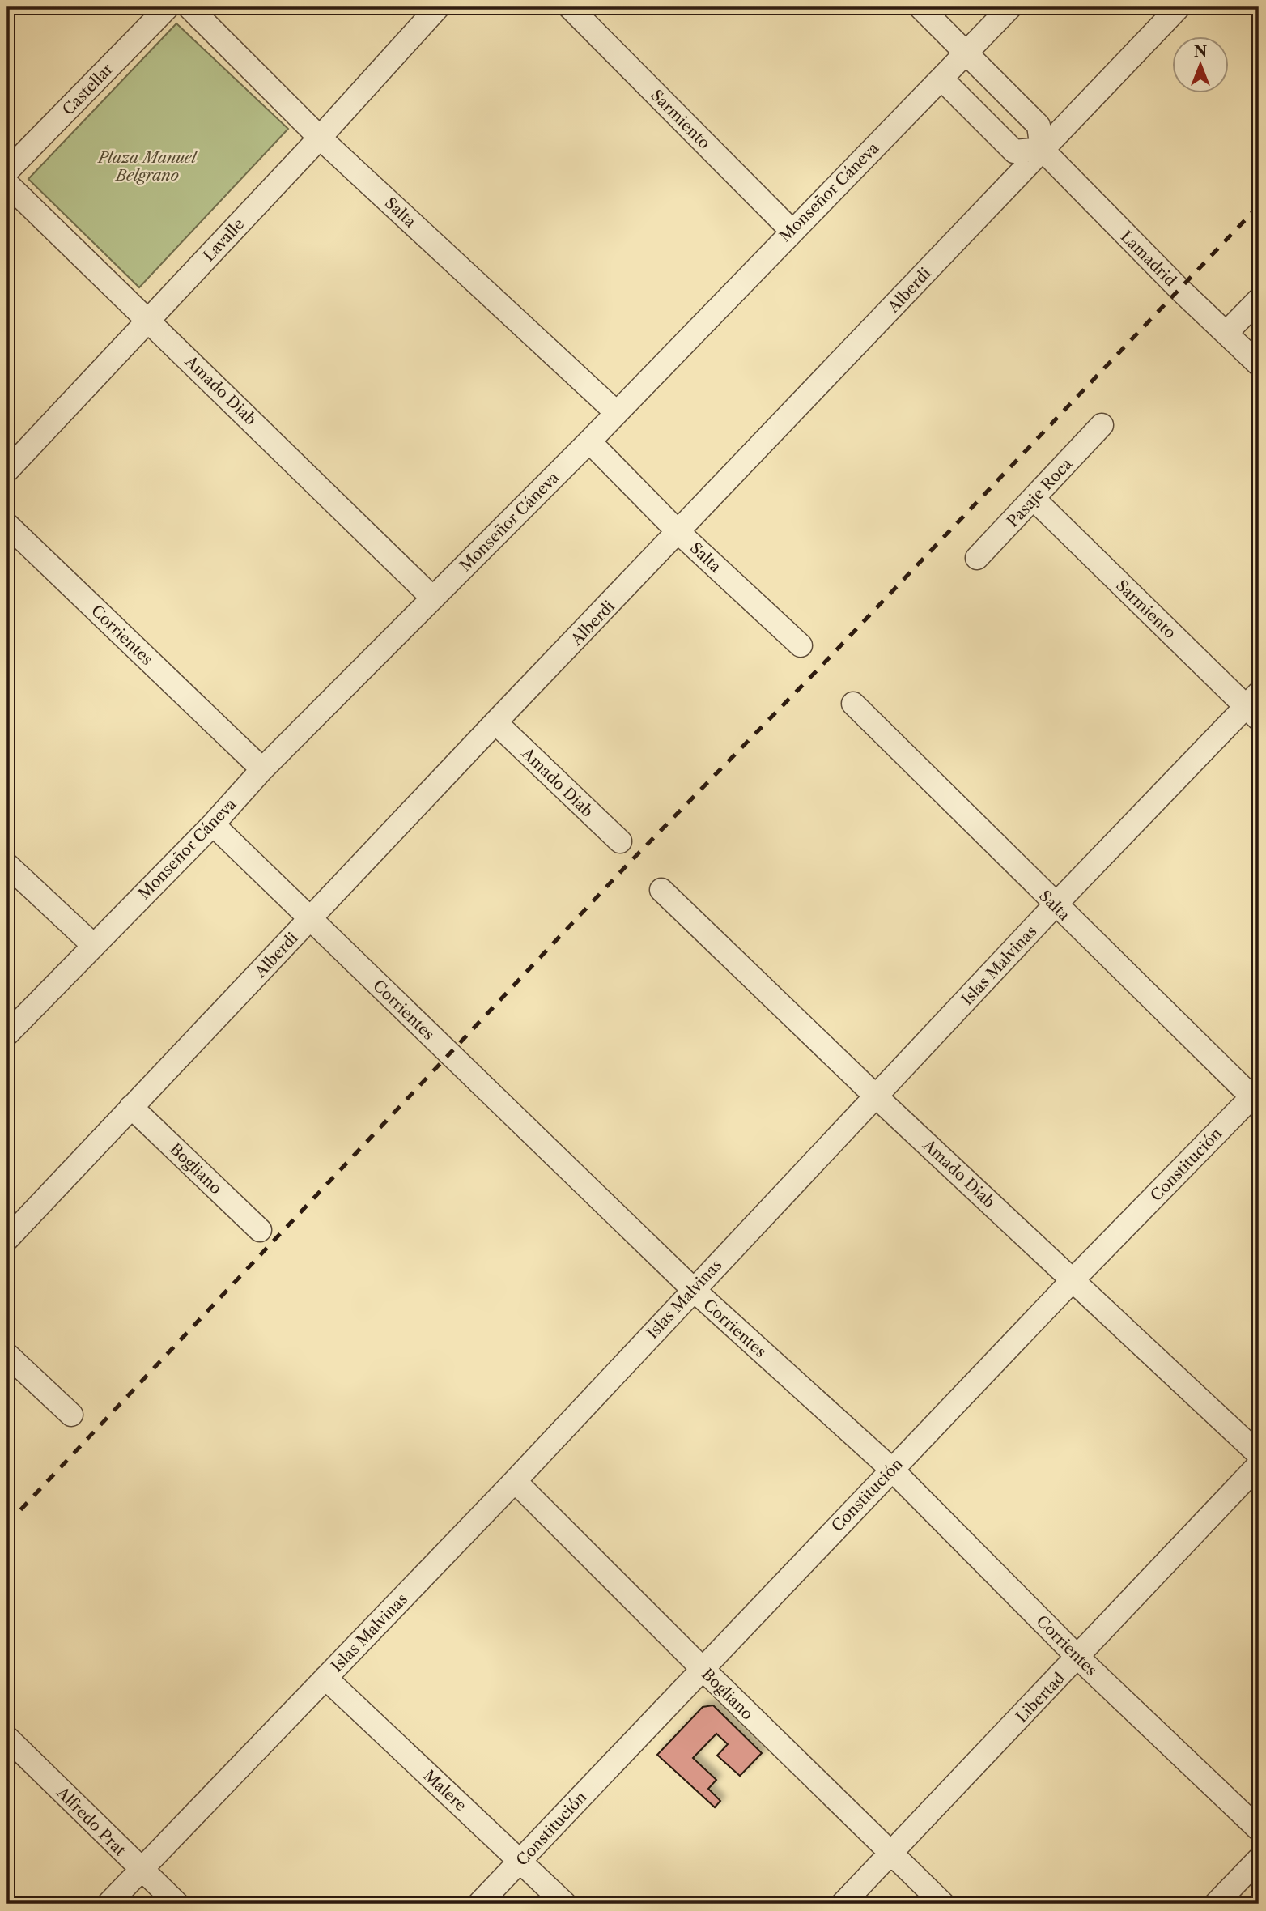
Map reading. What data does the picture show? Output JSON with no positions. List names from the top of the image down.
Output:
{
  "streets": {
    "street": [
      "Castellar",
      "Sarmiento",
      "Monseñor Cáneva",
      "Salta",
      "Lavalle",
      "Lamadrid",
      "Alberdi",
      "Amado Diab",
      "Pasaje Roca",
      "Corrientes",
      "Islas Malvinas",
      "Constitución",
      "Bogliano",
      "Libertad",
      "Malere",
      "Alfredo Prat"
    ]
  },
  "crossings": [
    ["Sarmiento", "Monseñor Cáneva"],
    ["Sarmiento", "Pasaje Roca"],
    ["Sarmiento", "Islas Malvinas"],
    ["Monseñor Cáneva", "Salta"],
    ["Monseñor Cáneva", "Amado Diab"],
    ["Monseñor Cáneva", "Corrientes"],
    ["Salta", "Lavalle"],
    ["Salta", "Alberdi"],
    ["Salta", "Islas Malvinas"],
    ["Salta", "Constitución"],
    ["Lavalle", "Amado Diab"],
    ["Lamadrid", "Alberdi"],
    ["Alberdi", "Amado Diab"],
    ["Alberdi", "Corrientes"],
    ["Alberdi", "Bogliano"],
    ["Amado Diab", "Islas Malvinas"],
    ["Amado Diab", "Constitución"],
    ["Corrientes", "Islas Malvinas"],
    ["Corrientes", "Constitución"],
    ["Corrientes", "Libertad"],
    ["Islas Malvinas", "Bogliano"],
    ["Islas Malvinas", "Malere"],
    ["Islas Malvinas", "Alfredo Prat"],
    ["Constitución", "Bogliano"],
    ["Constitución", "Malere"],
    ["Bogliano", "Libertad"]
  ],
  "parks": ["Plaza Manuel Belgrano"],
  "north": "top"
}
